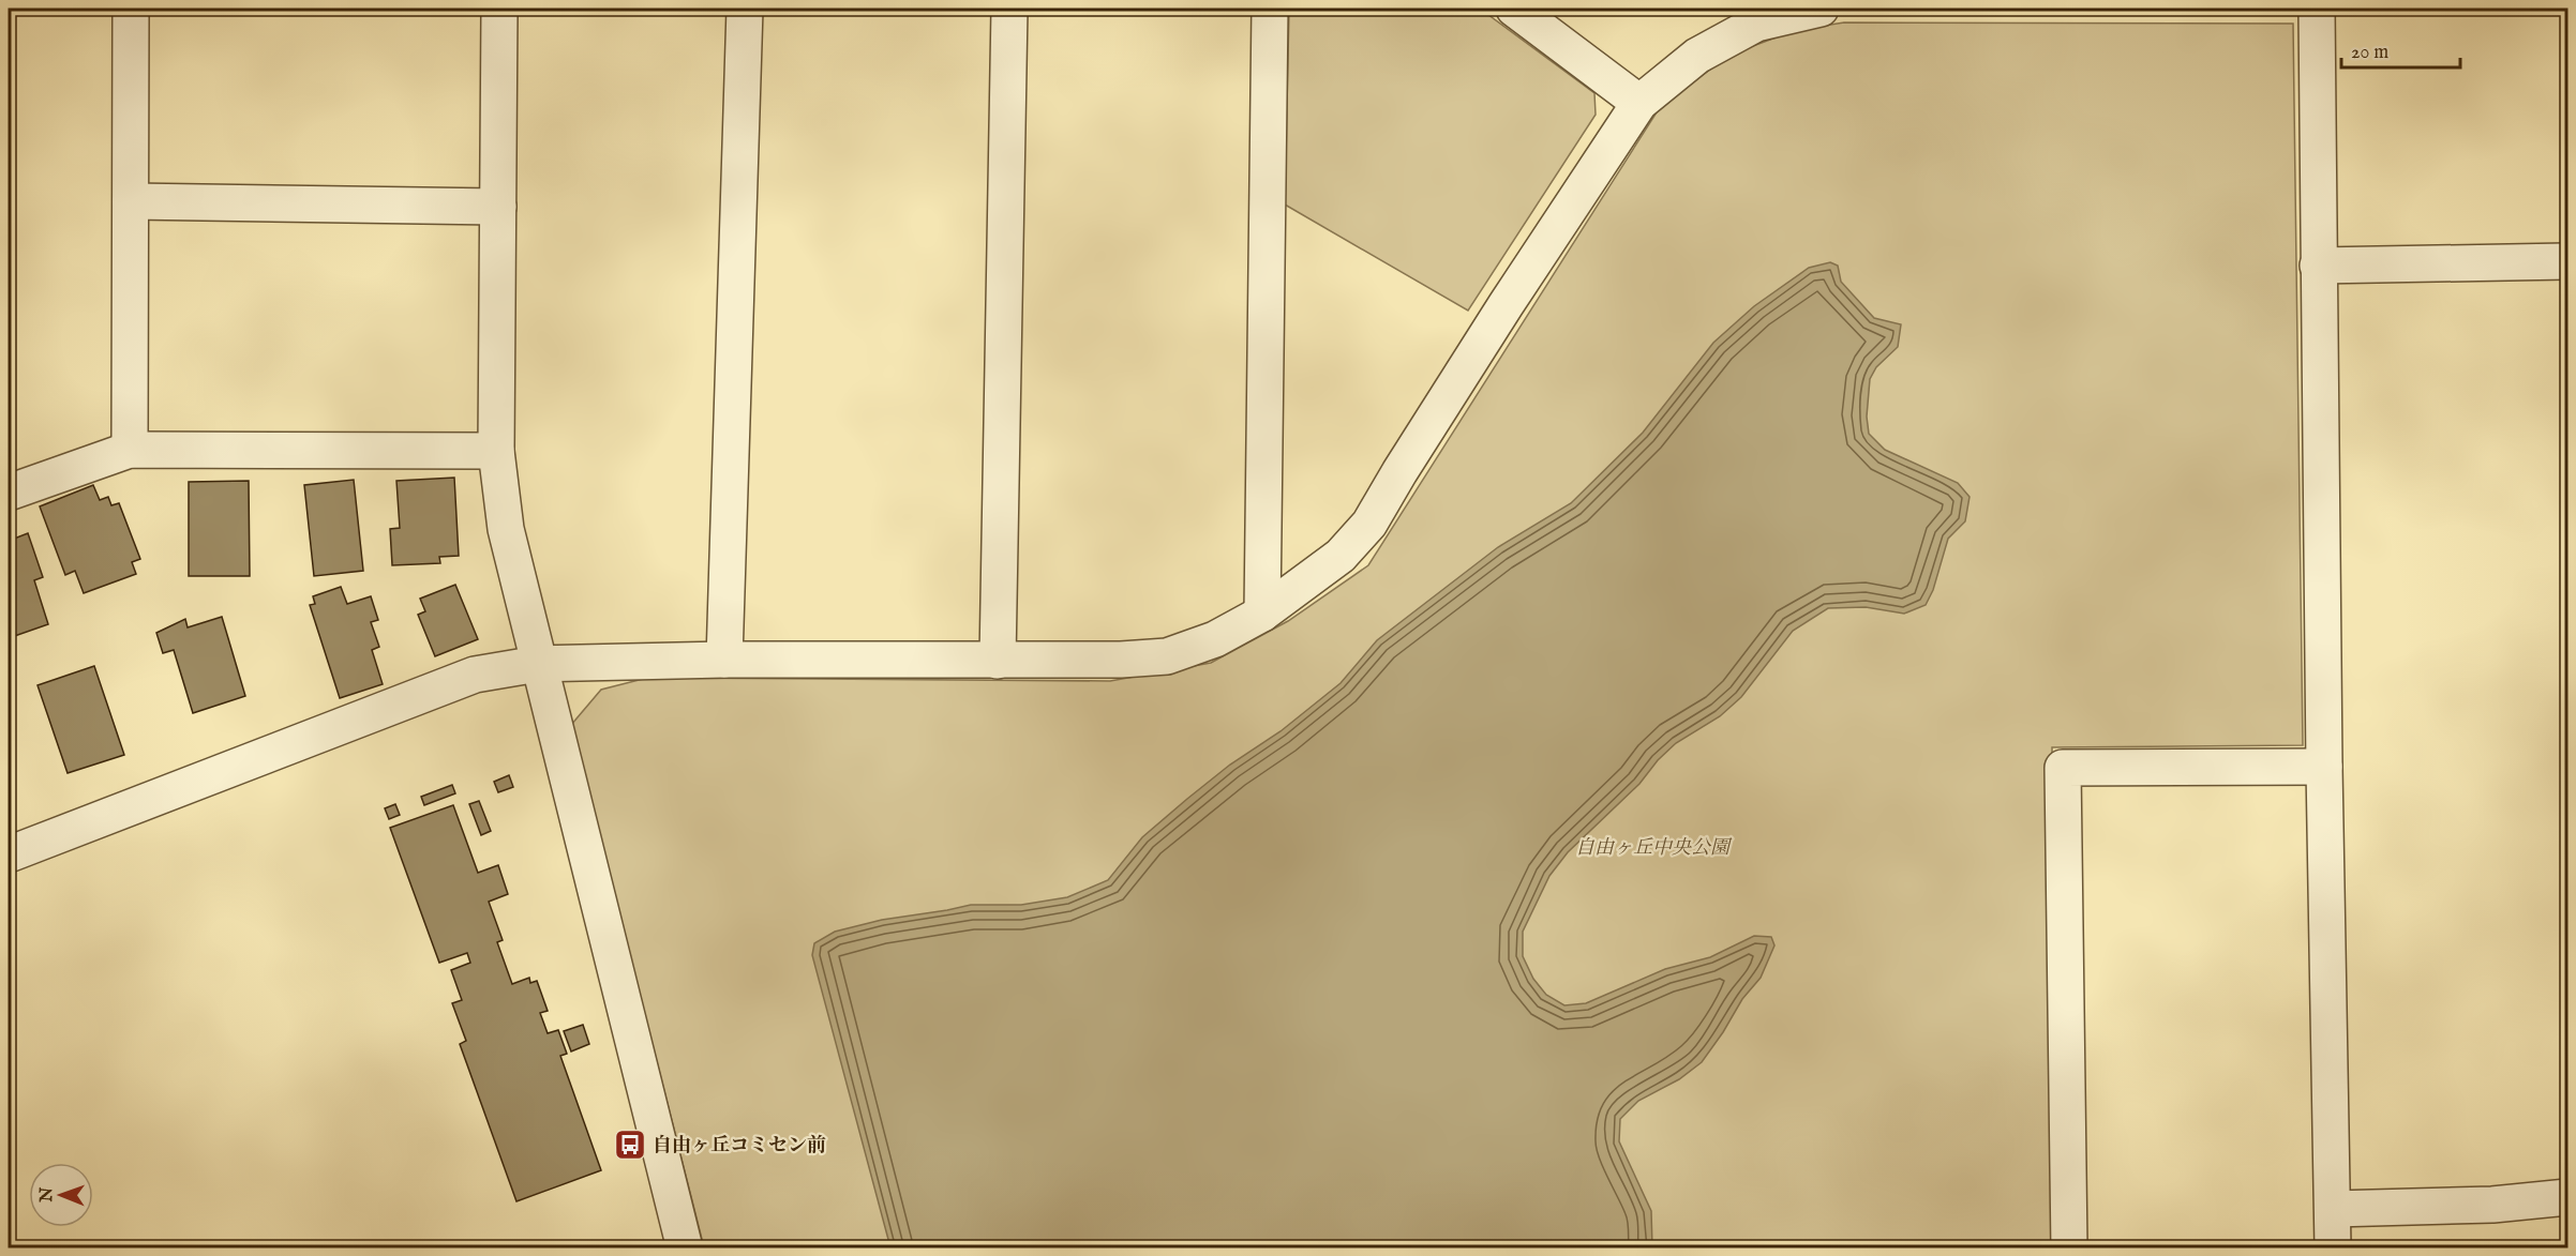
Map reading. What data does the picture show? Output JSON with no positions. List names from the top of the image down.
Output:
{
  "parks": ["自由ヶ丘中央公園"],
  "places": {
    "bus stop": ["自由ヶ丘コミセン前"]
  },
  "scale_bar": "20 m",
  "north": "left"
}
